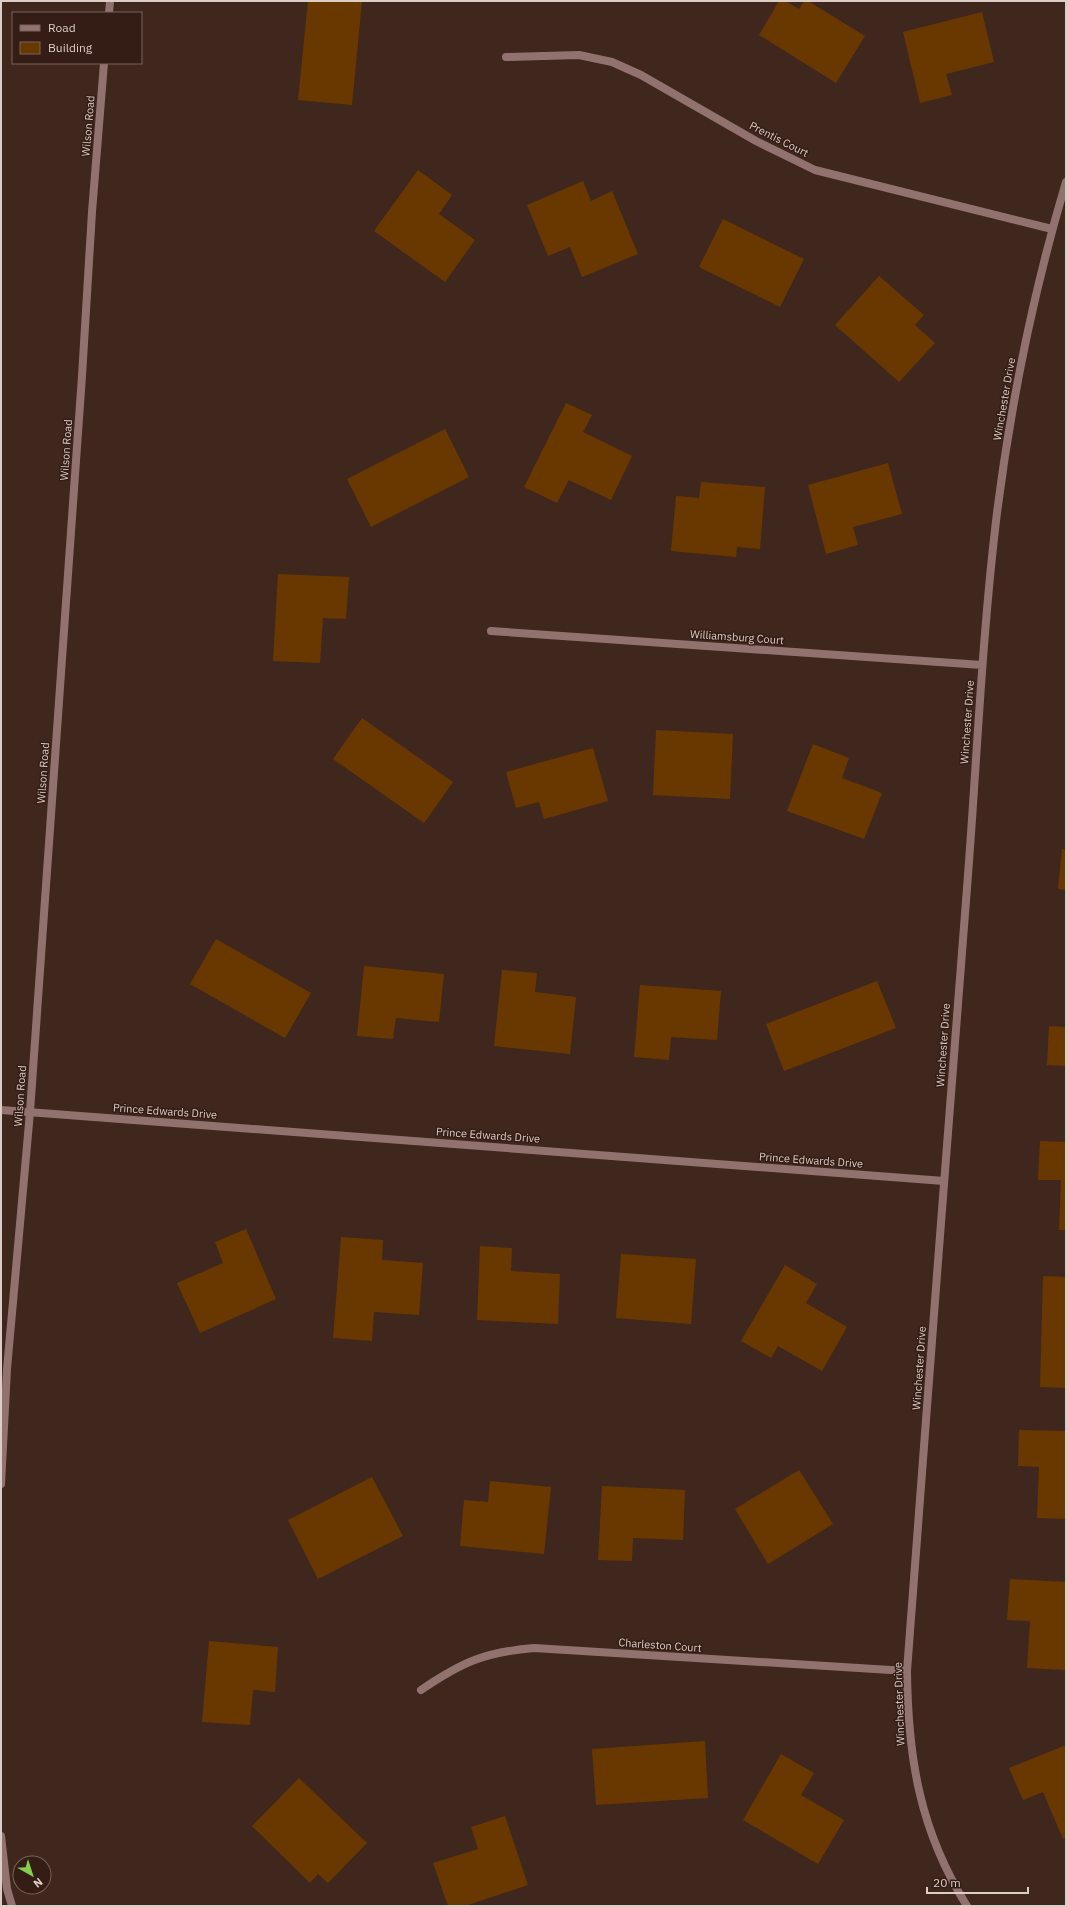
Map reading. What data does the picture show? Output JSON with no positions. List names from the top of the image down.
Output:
{
  "streets": {
    "street": [
      "Wilson Road",
      "Prentis Court",
      "Winchester Drive",
      "Williamsburg Court",
      "Prince Edwards Drive",
      "Charleston Court"
    ]
  },
  "crossings": [
    ["Wilson Road", "Prince Edwards Drive"],
    ["Prentis Court", "Winchester Drive"],
    ["Winchester Drive", "Williamsburg Court"],
    ["Winchester Drive", "Prince Edwards Drive"],
    ["Winchester Drive", "Charleston Court"]
  ],
  "legend": ["Road", "Building"],
  "scale_bar": "20 m",
  "north": "bottom right"
}
